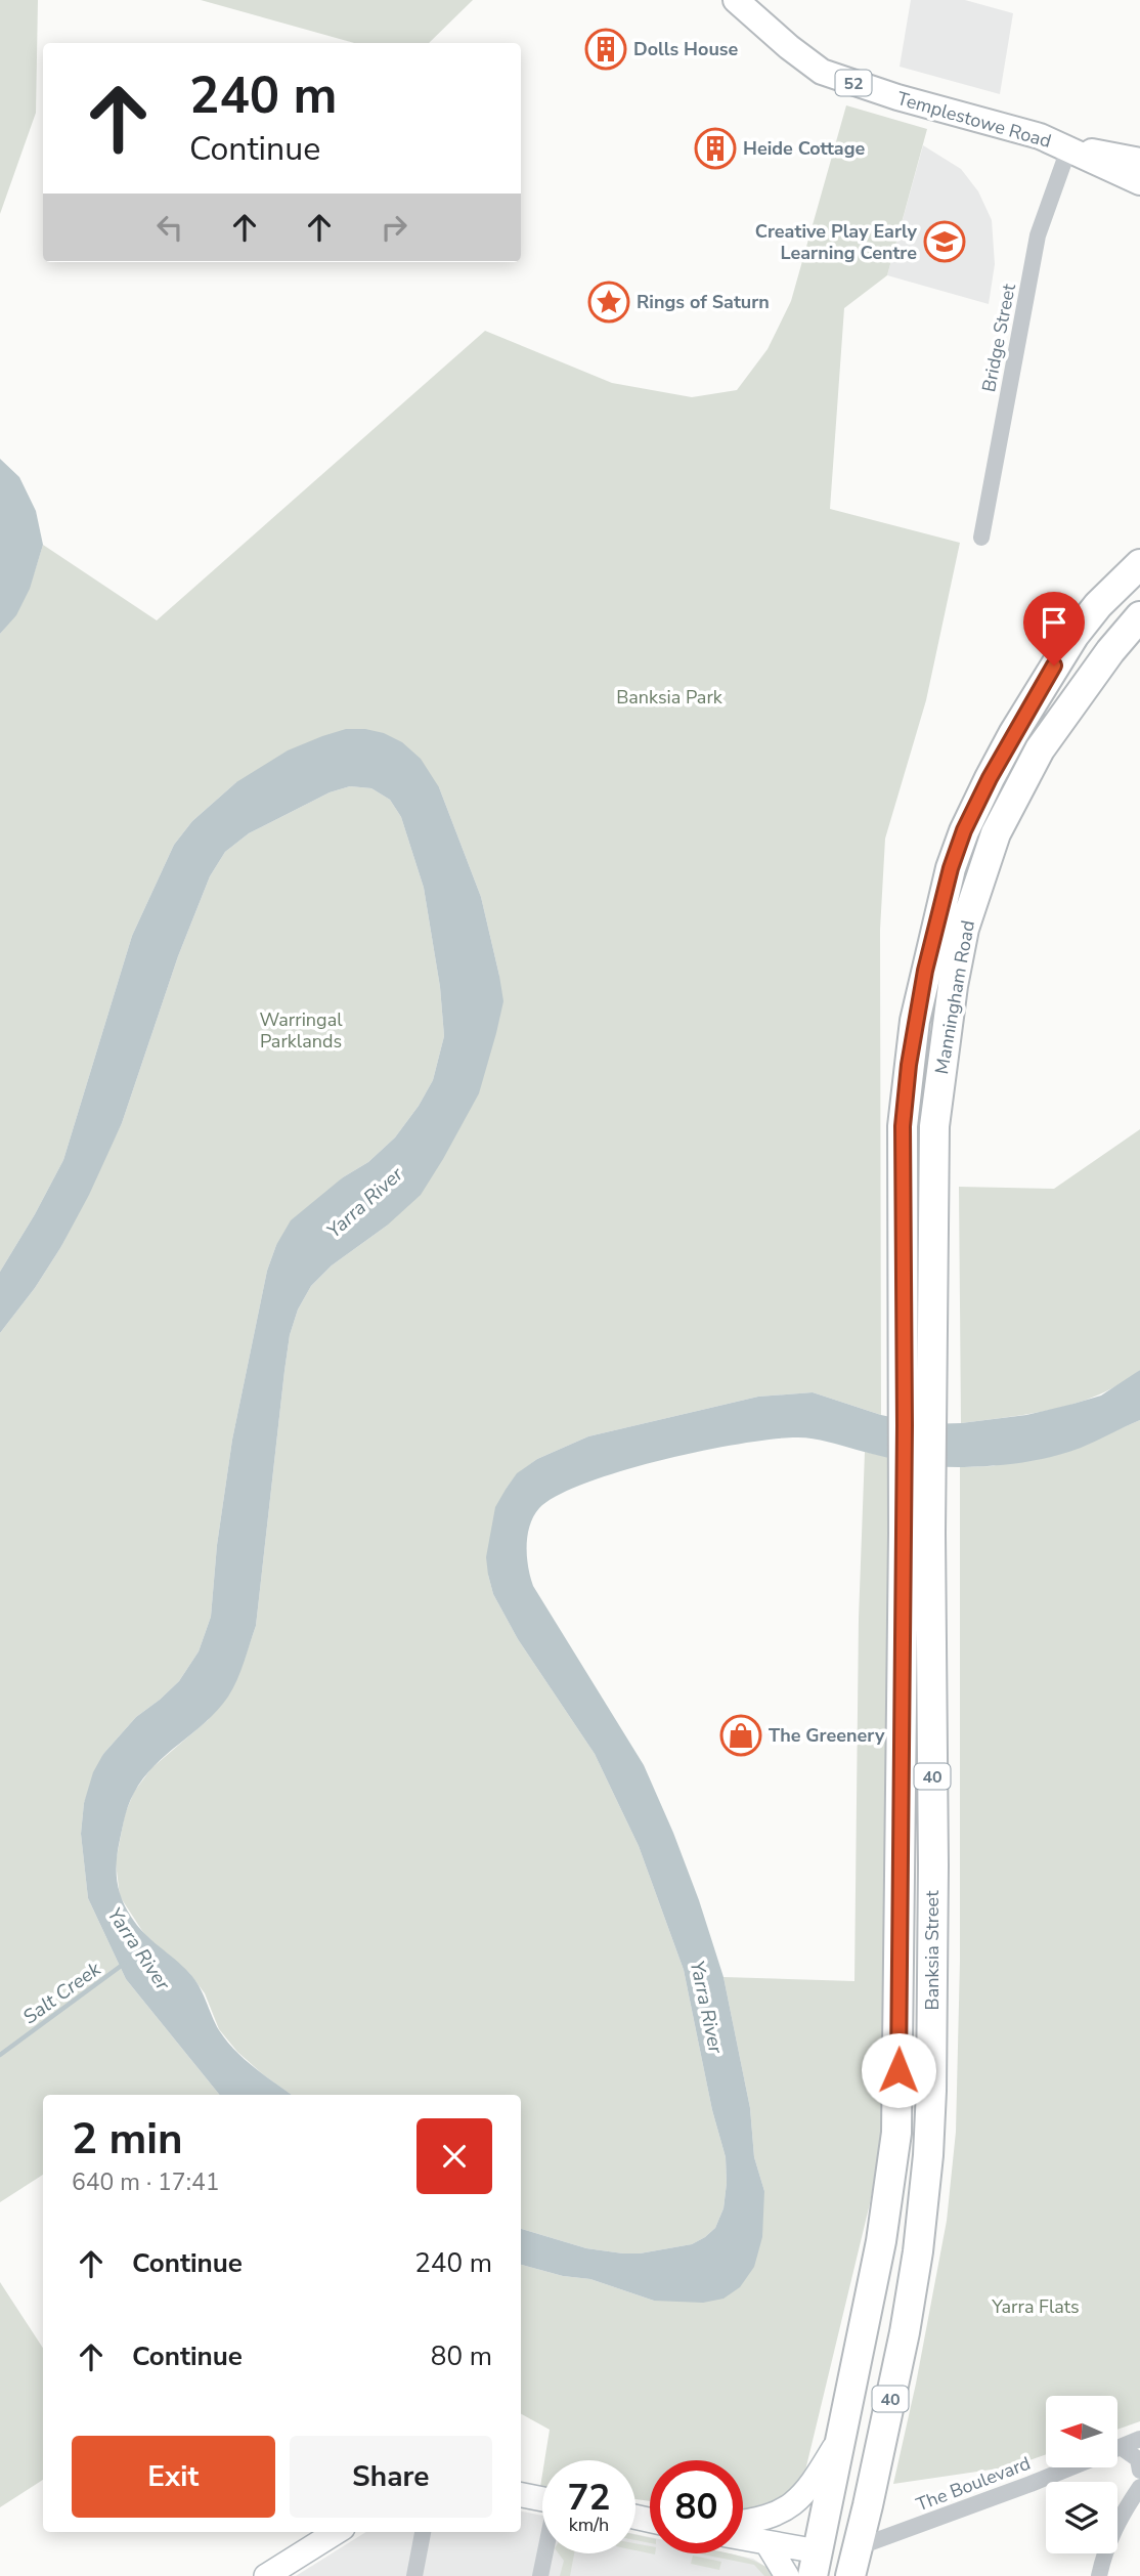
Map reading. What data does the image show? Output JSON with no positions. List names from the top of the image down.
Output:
{
  "streets": {
    "highway": ["Manningham Road", "40", "Banksia Street"],
    "main road": ["52", "Templestowe Road"],
    "street": ["Bridge Street", "The Boulevard"]
  },
  "crossings": [
    ["52", "Templestowe Road"],
    ["52", "Bridge Street"],
    ["Templestowe Road", "Bridge Street"],
    ["Manningham Road", "40"],
    ["40", "Banksia Street"],
    ["Banksia Street", "The Boulevard"]
  ],
  "water": ["Yarra River", "Salt Creek"],
  "parks": ["Banksia Park", "Warringal Parklands", "Yarra Flats"],
  "places": {
    "building": ["Dolls House", "Heide Cottage"],
    "school or university": ["Creative Play Early Learning Centre"],
    "place": ["Rings of Saturn"],
    "shop": ["The Greenery"]
  },
  "north": "left",
  "page": {
    "turn": ["240 m", "Continue"],
    "heading": ["2 min", "640 m · 17:41"],
    "list": [
      {
        "name": "Continue",
        "value": "240 m"
      },
      {
        "name": "Continue",
        "value": "80 m"
      }
    ],
    "buttons": ["Exit", "Share"],
    "speed": "72 km/h",
    "limit": "80"
  }
}
